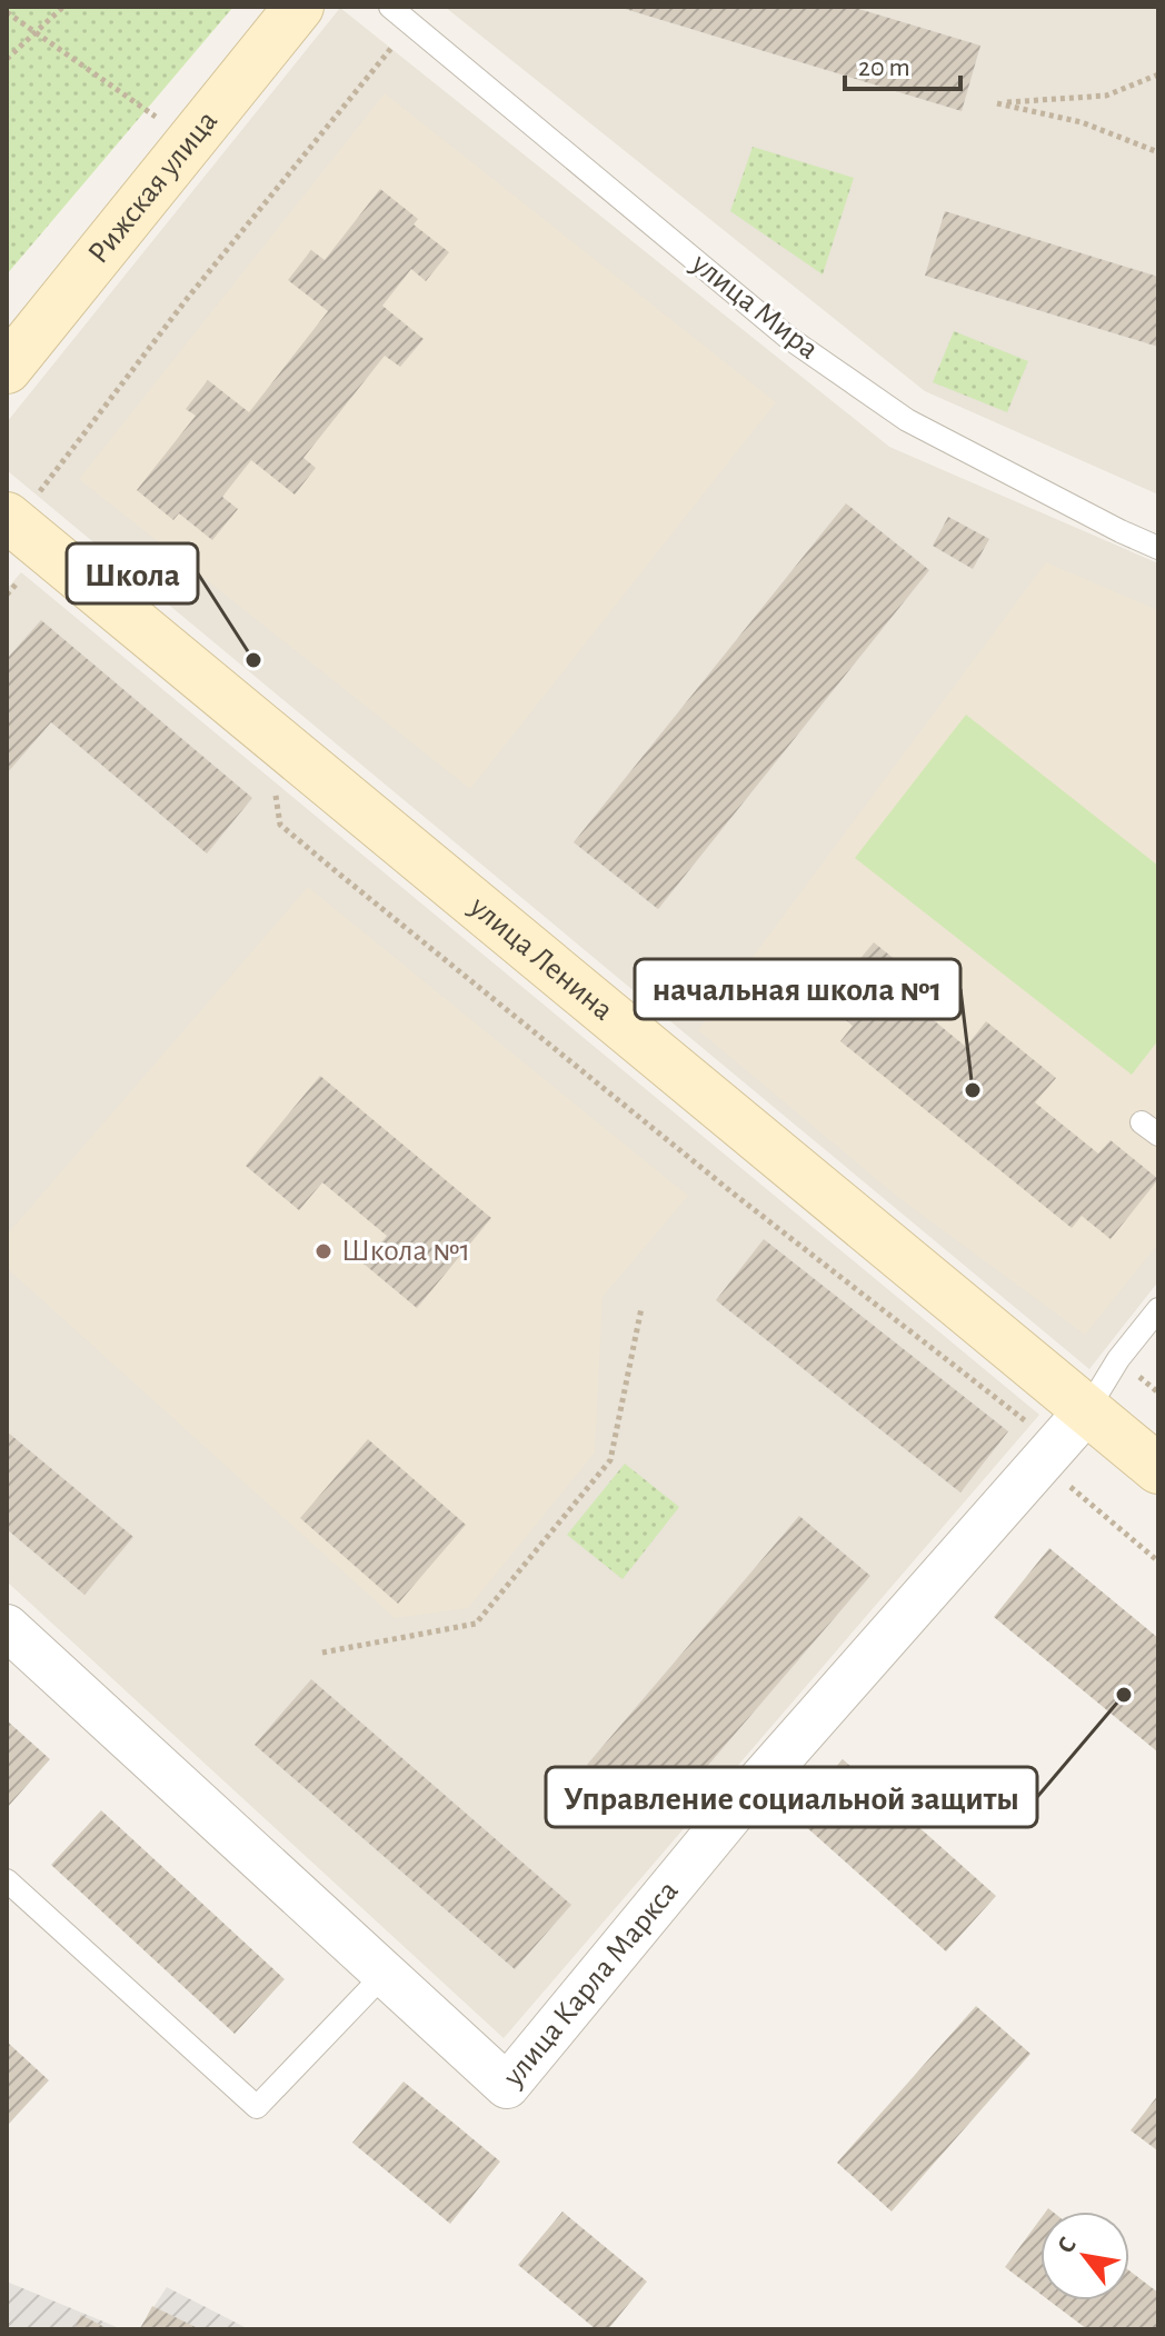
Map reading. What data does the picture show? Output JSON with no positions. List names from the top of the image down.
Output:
{
  "streets": {
    "street": ["Рижская улица", "улица Ленина", "улица Карла Маркса"],
    "lane": ["улица Мира"]
  },
  "crossings": [
    ["улица Ленина", "улица Карла Маркса"]
  ],
  "places": [
    "Школа",
    "начальная школа №1",
    "Школа №1",
    "Управление социальной защиты"
  ],
  "scale_bar": "20 m",
  "north": "top left"
}
